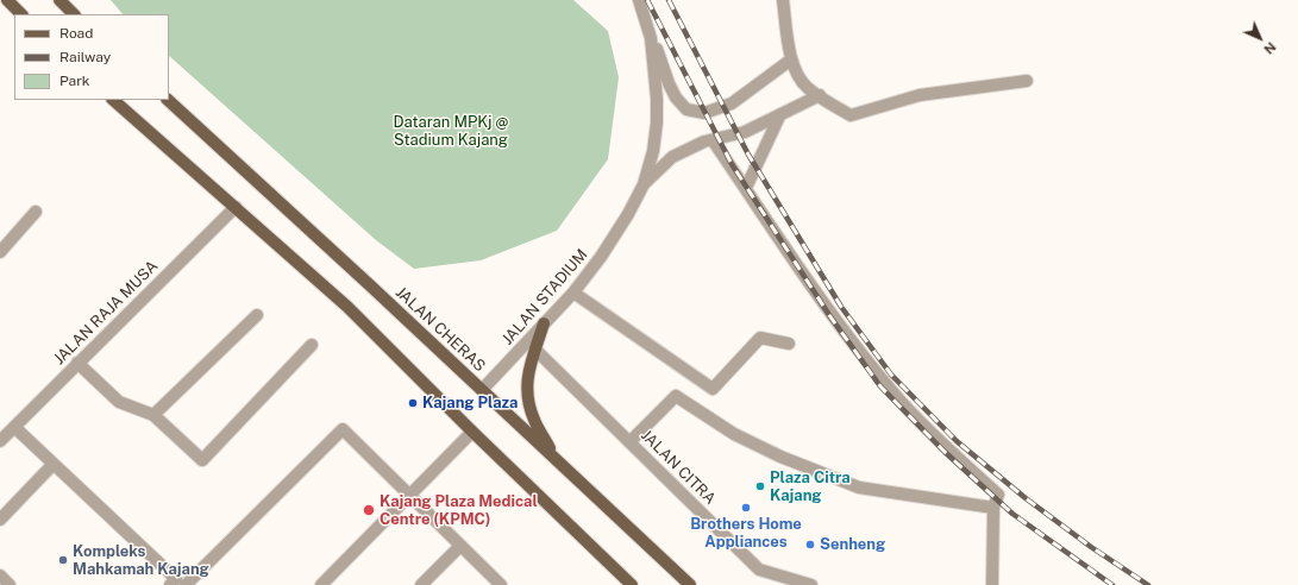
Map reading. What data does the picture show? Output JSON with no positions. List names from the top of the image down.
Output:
{
  "streets": {
    "main road": ["JALAN CHERAS"],
    "street": ["JALAN STADIUM", "JALAN RAJA MUSA", "JALAN CITRA"]
  },
  "crossings": [
    ["JALAN STADIUM", "JALAN CHERAS"]
  ],
  "parks": ["Dataran MPKj @ Stadium Kajang"],
  "places": [
    "Kajang Plaza",
    "Plaza Citra Kajang",
    "Brothers Home Appliances",
    "Kajang Plaza Medical Centre (KPMC)",
    "Senheng",
    "Kompleks Mahkamah Kajang"
  ],
  "legend": ["Road", "Railway", "Park"],
  "north": "bottom right"
}
